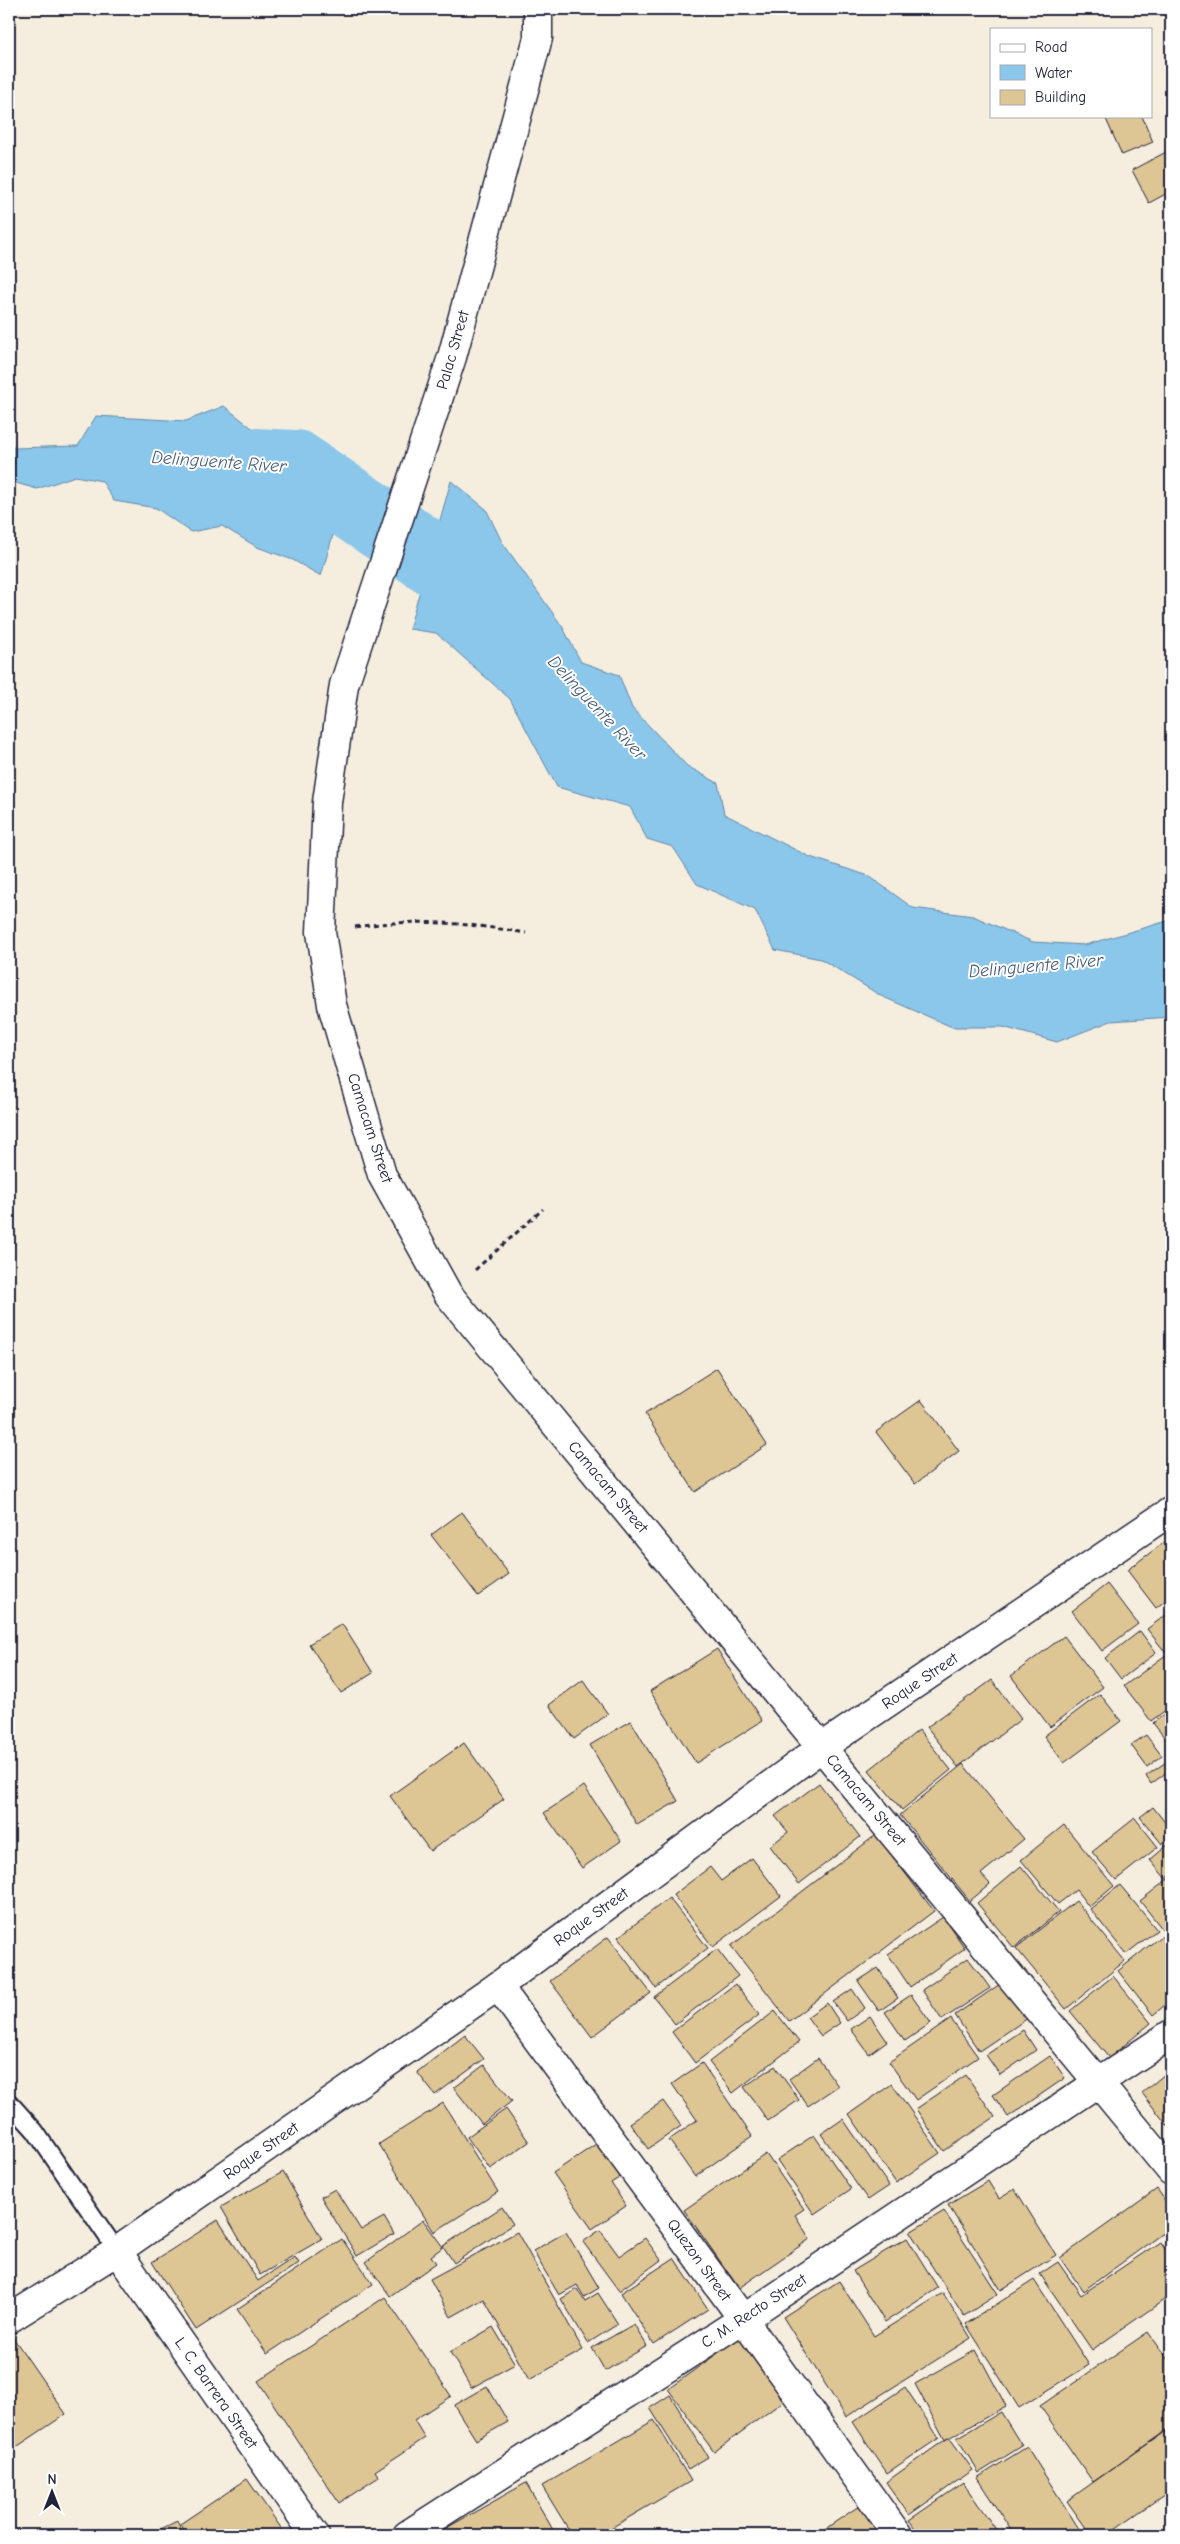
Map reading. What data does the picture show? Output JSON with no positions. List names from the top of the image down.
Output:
{
  "streets": {
    "street": [
      "Palac Street",
      "Camacam Street",
      "Roque Street",
      "Quezon Street",
      "C. M. Recto Street",
      "L. C. Barrera Street"
    ]
  },
  "crossings": [
    ["Palac Street", "Camacam Street"],
    ["Camacam Street", "Roque Street"],
    ["Camacam Street", "C. M. Recto Street"],
    ["Roque Street", "Quezon Street"],
    ["Roque Street", "L. C. Barrera Street"],
    ["Quezon Street", "C. M. Recto Street"]
  ],
  "water": ["Delinguente River"],
  "legend": ["Road", "Water", "Building"],
  "north": "top"
}
